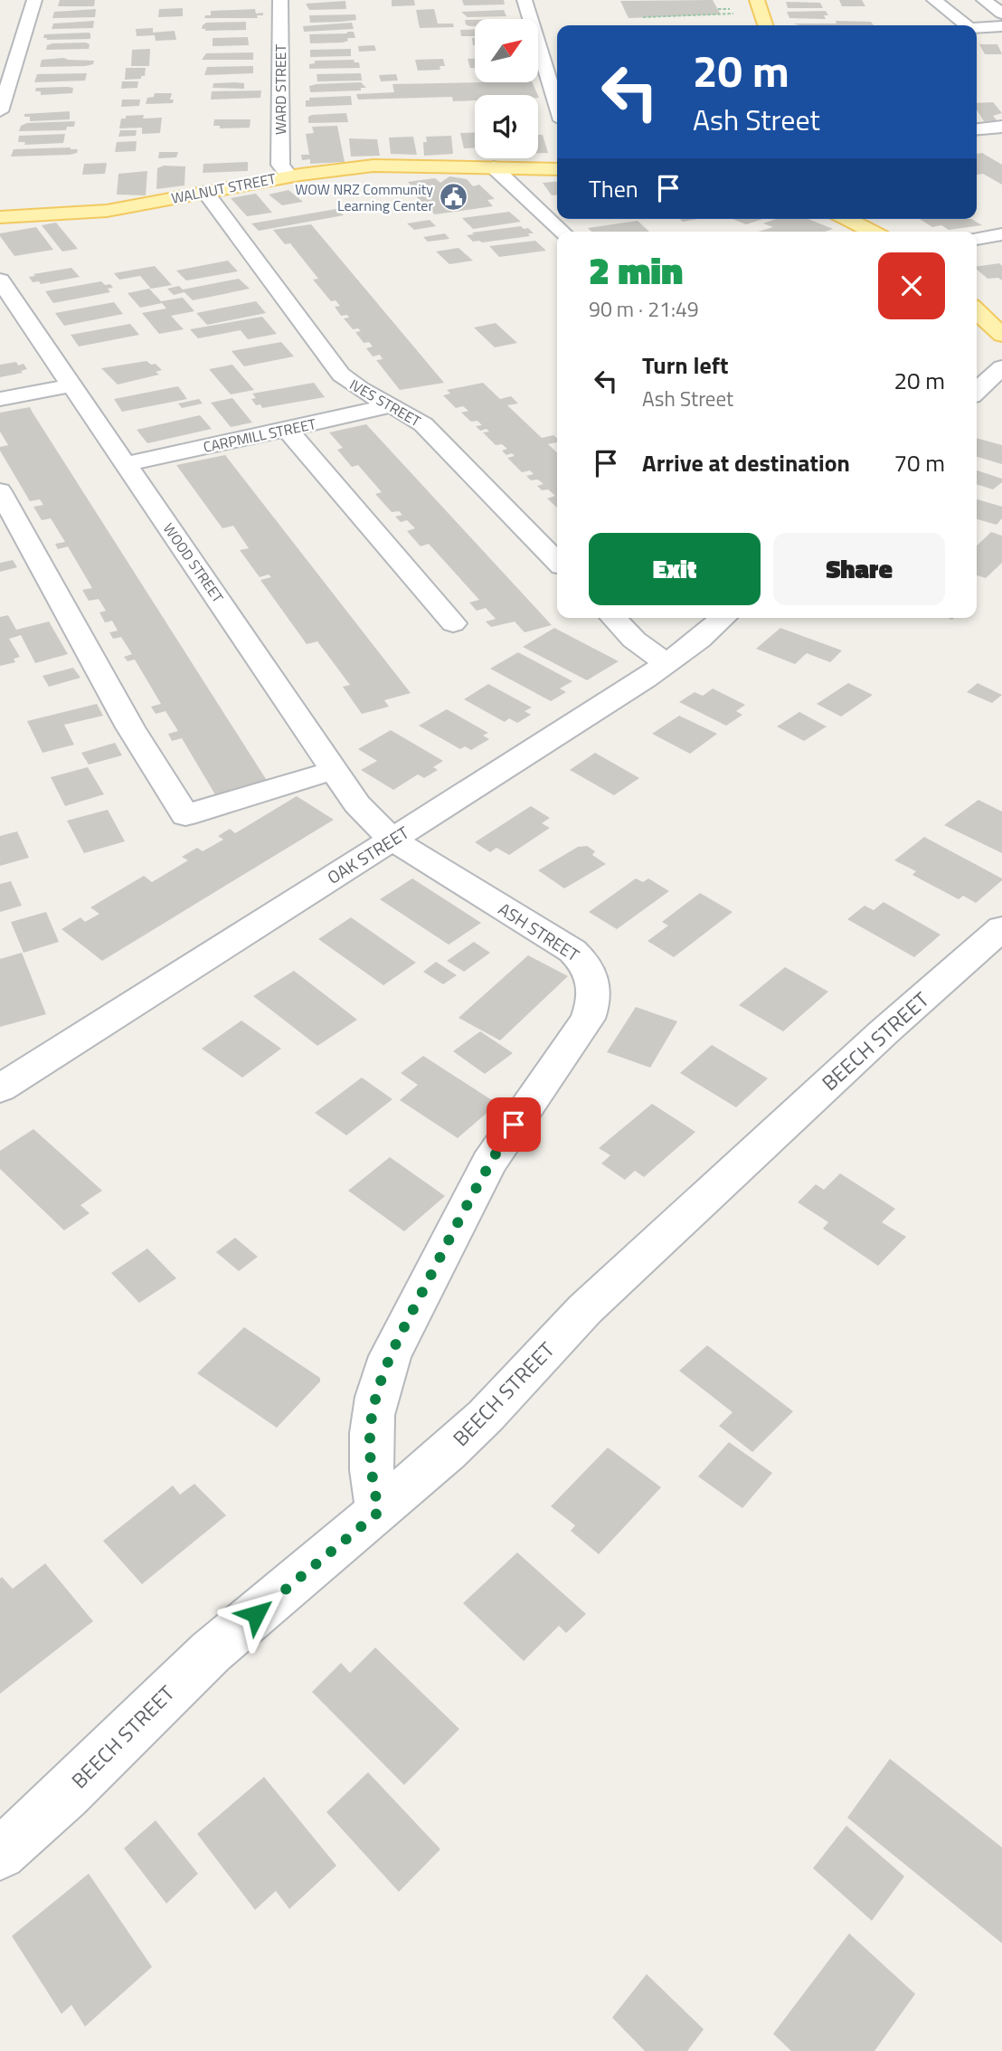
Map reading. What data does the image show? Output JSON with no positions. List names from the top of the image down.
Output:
{
  "streets": {
    "main road": ["WALNUT STREET"],
    "street": [
      "WARD STREET",
      "IVES STREET",
      "CARPMILL STREET",
      "WOOD STREET",
      "OAK STREET",
      "ASH STREET",
      "BEECH STREET"
    ]
  },
  "crossings": [
    ["WARD STREET", "WALNUT STREET"],
    ["WALNUT STREET", "IVES STREET"],
    ["IVES STREET", "CARPMILL STREET"],
    ["CARPMILL STREET", "WOOD STREET"],
    ["WOOD STREET", "OAK STREET"],
    ["WOOD STREET", "ASH STREET"],
    ["OAK STREET", "ASH STREET"],
    ["ASH STREET", "BEECH STREET"]
  ],
  "places": {
    "public building": ["WOW NRZ Community Learning Center"]
  },
  "north": "top right",
  "page": {
    "turn": ["20 m", "Ash Street"],
    "then": "Then",
    "heading": ["2 min", "90 m · 21:49"],
    "list": [
      {
        "name": "Turn left",
        "note": "Ash Street",
        "value": "20 m"
      },
      {
        "name": "Arrive at destination",
        "value": "70 m"
      }
    ],
    "buttons": ["Exit", "Share"]
  }
}
